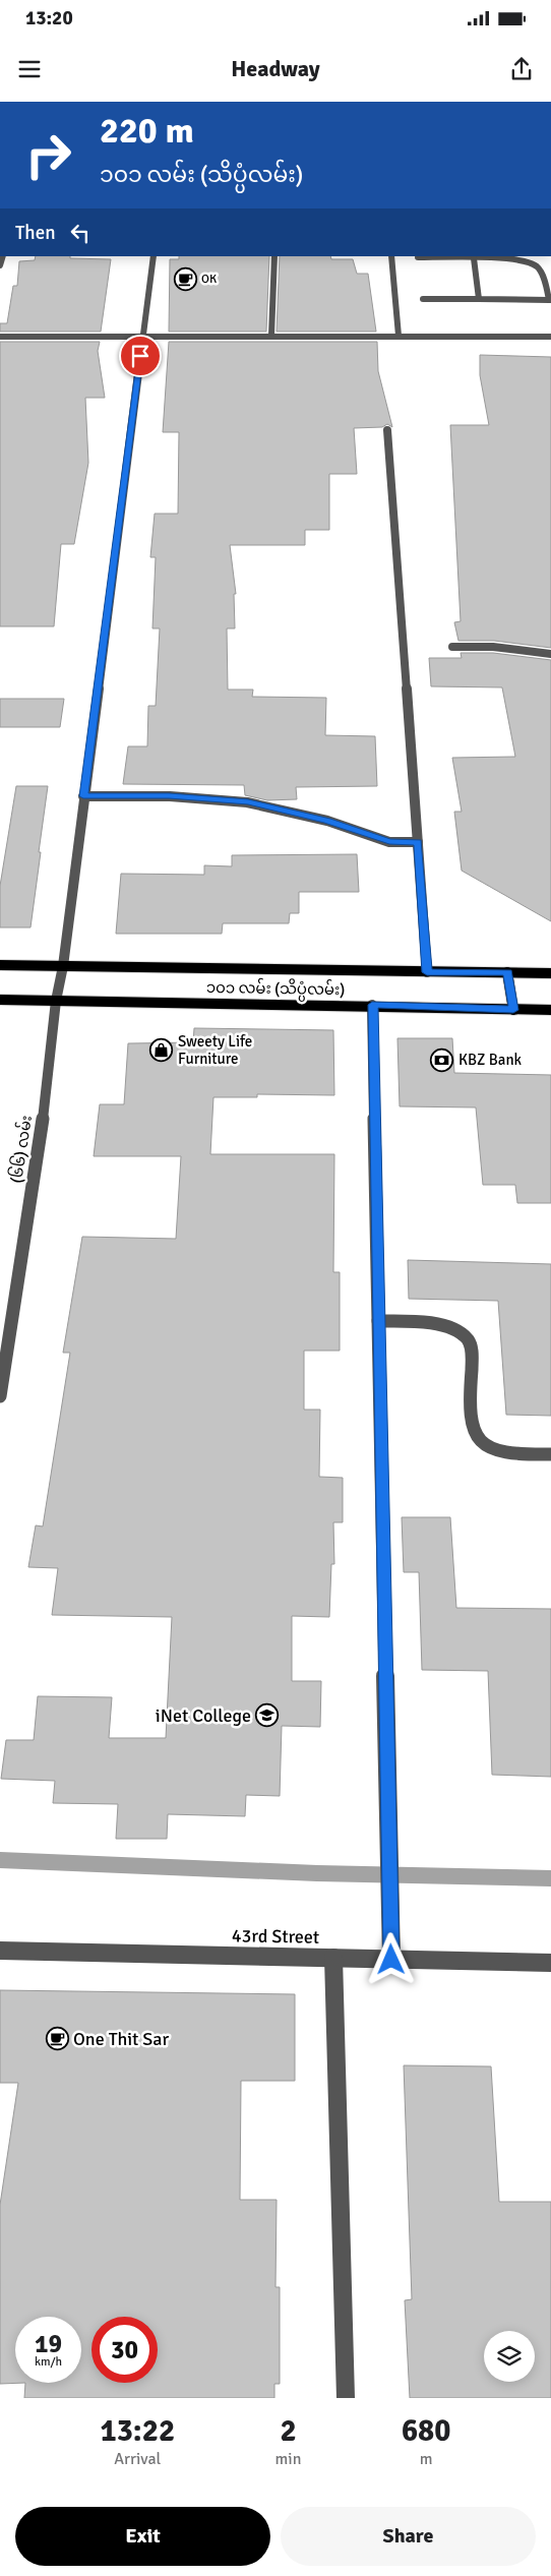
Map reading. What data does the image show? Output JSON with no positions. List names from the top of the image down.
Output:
{
  "streets": {
    "main road": ["၁၀၁ လမ်း (သိပ္ပံလမ်း)"],
    "street": ["(၆၆) လမ်း", "43rd Street"]
  },
  "crossings": [
    ["၁၀၁ လမ်း (သိပ္ပံလမ်း)", "(၆၆) လမ်း"]
  ],
  "places": {
    "cafe": ["OK", "One Thit Sar"],
    "shop": ["Sweety Life Furniture"],
    "bank": ["KBZ Bank"],
    "school or university": ["iNet College"]
  },
  "page": {
    "status": "13:20",
    "header": "Headway",
    "turn": ["220 m", "၁၀၁ လမ်း (သိပ္ပံလမ်း)"],
    "then": "Then",
    "speed": "19 km/h",
    "limit": "30",
    "eta": [
      "13:22",
      "Arrival",
      "2",
      "min",
      "680",
      "m"
    ],
    "buttons": ["Exit", "Share"]
  }
}
